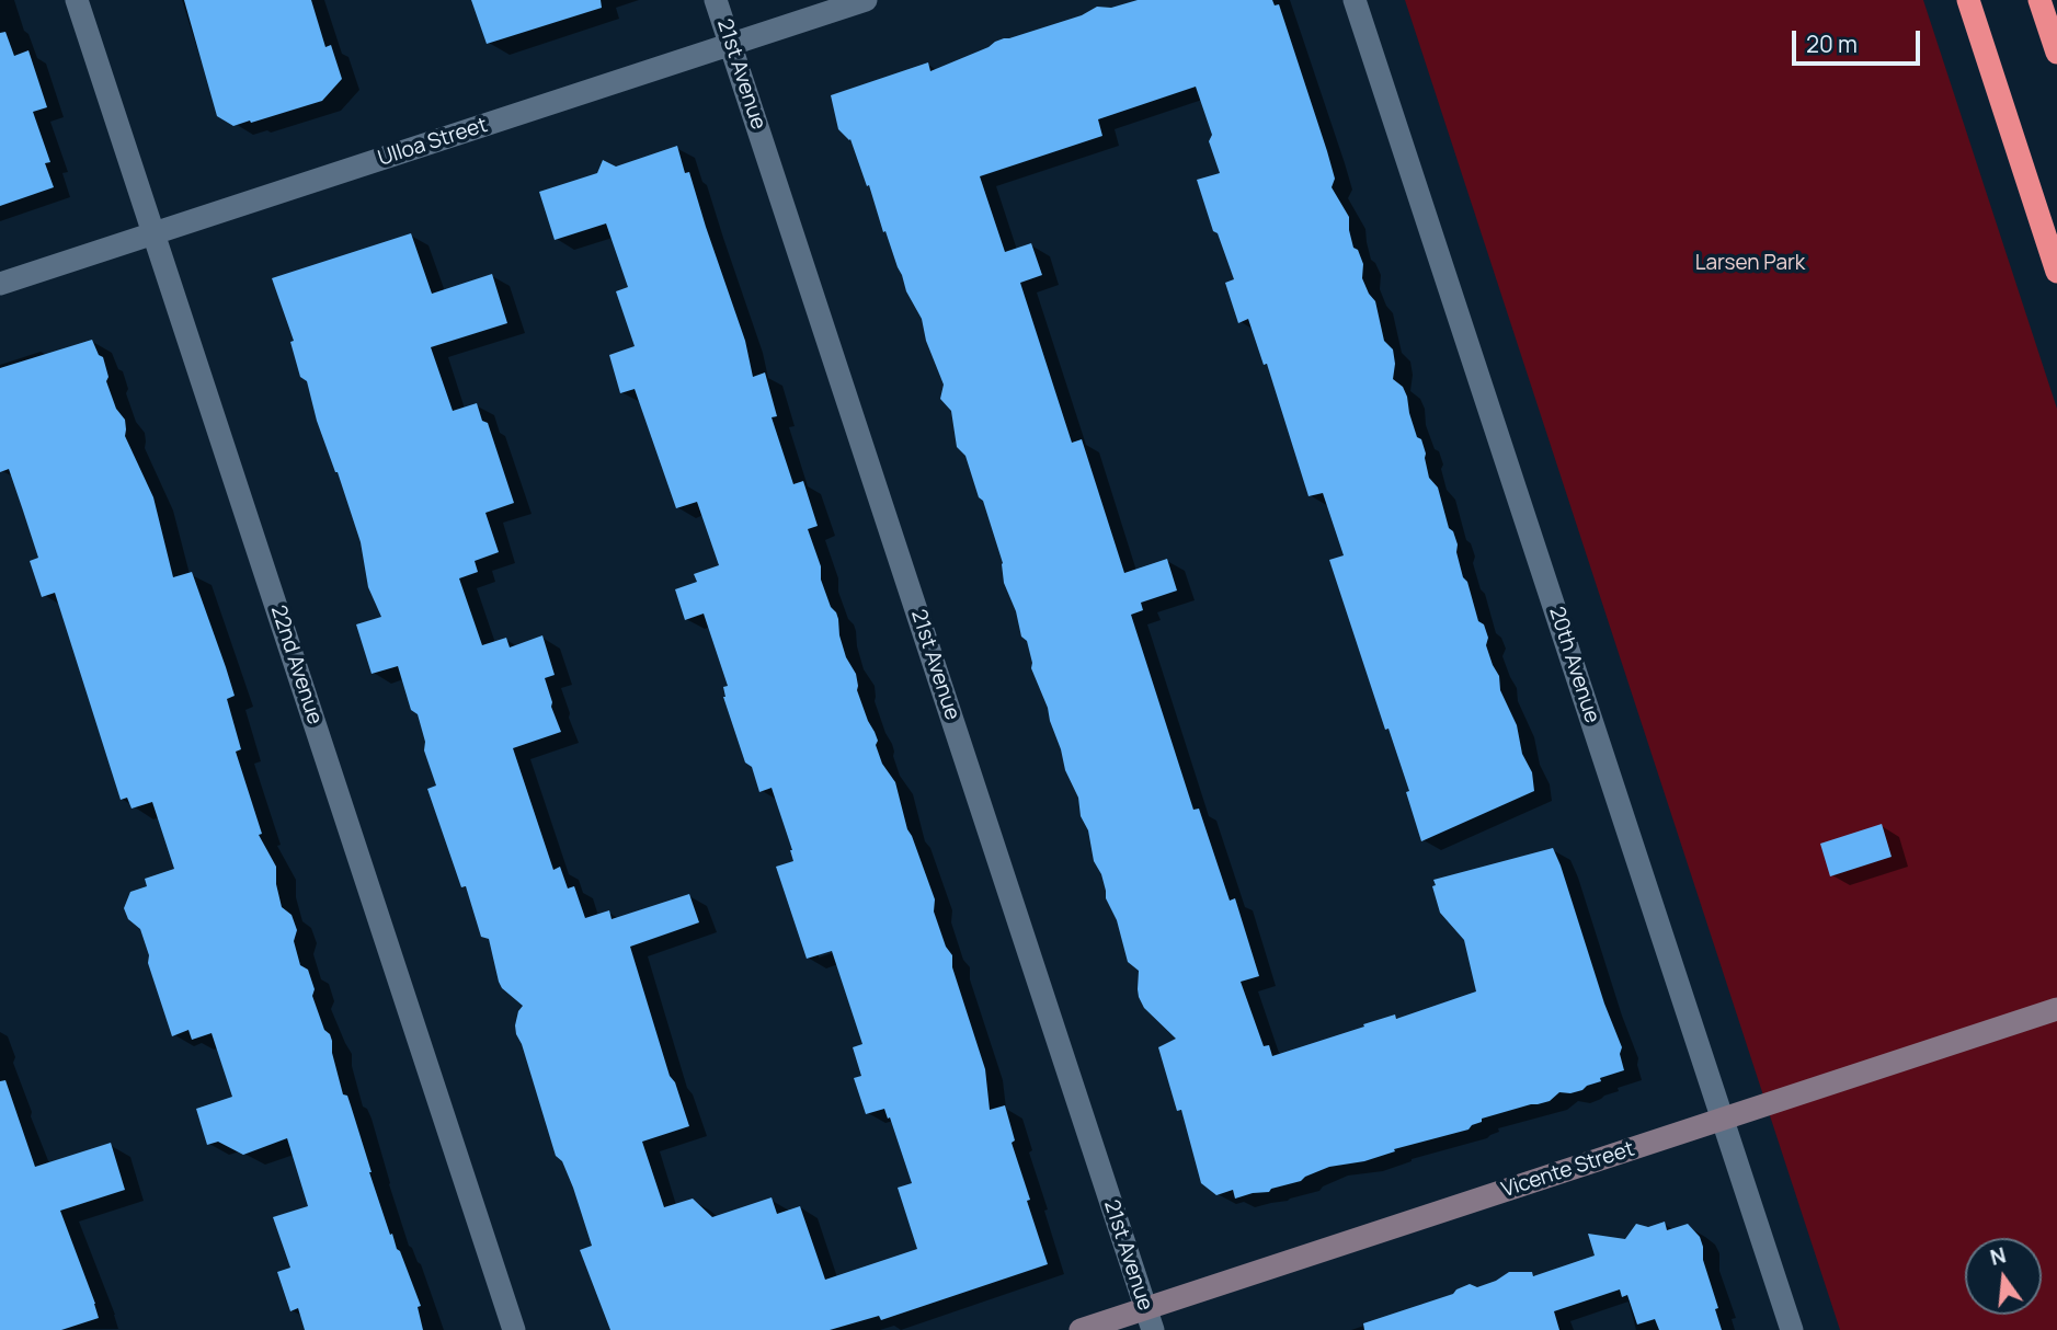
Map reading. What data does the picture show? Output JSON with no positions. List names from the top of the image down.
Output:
{
  "streets": {
    "street": [
      "21st Avenue",
      "Ulloa Street",
      "22nd Avenue",
      "20th Avenue",
      "Vicente Street"
    ]
  },
  "crossings": [
    ["21st Avenue", "Ulloa Street"],
    ["21st Avenue", "Vicente Street"],
    ["Ulloa Street", "22nd Avenue"],
    ["20th Avenue", "Vicente Street"]
  ],
  "parks": ["Larsen Park"],
  "scale_bar": "20 m",
  "north": "top"
}
